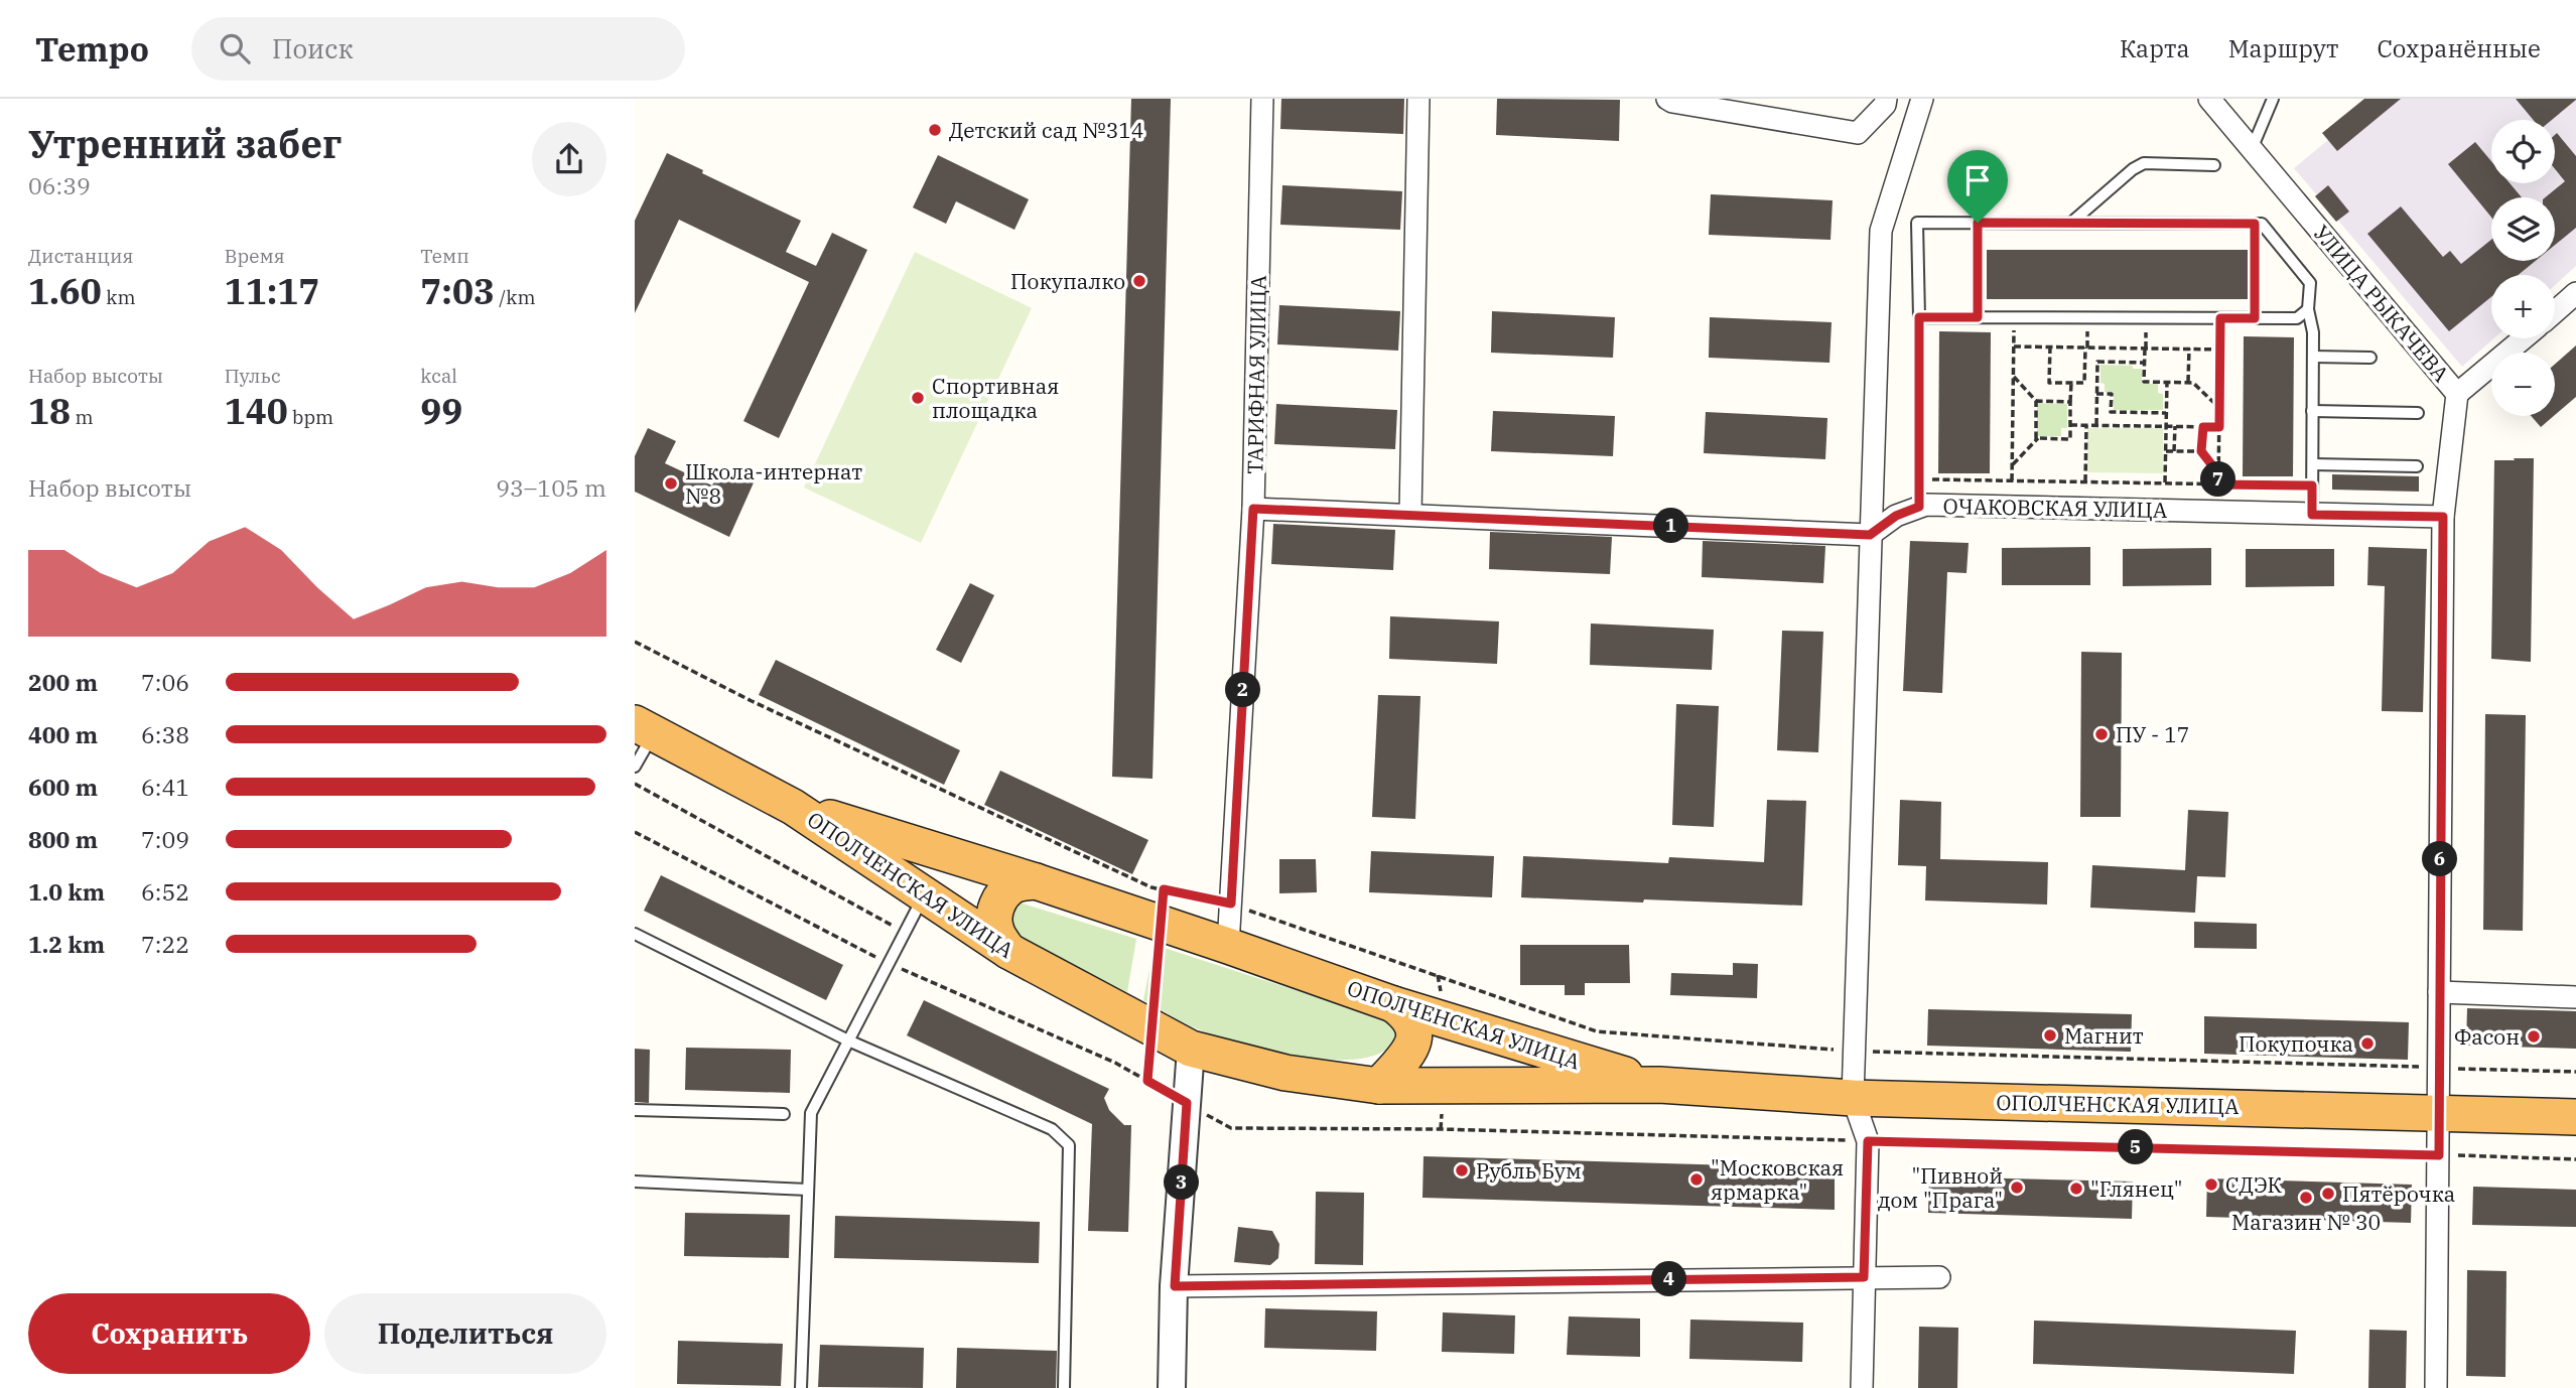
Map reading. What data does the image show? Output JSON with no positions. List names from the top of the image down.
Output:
{
  "streets": {
    "highway": ["ОПОЛЧЕНСКАЯ УЛИЦА"],
    "street": ["УЛИЦА РЫКАЧЕВА", "ТАРИФНАЯ УЛИЦА", "ОЧАКОВСКАЯ УЛИЦА"]
  },
  "crossings": [
    ["УЛИЦА РЫКАЧЕВА", "ОЧАКОВСКАЯ УЛИЦА"],
    ["УЛИЦА РЫКАЧЕВА", "ОПОЛЧЕНСКАЯ УЛИЦА"],
    ["ТАРИФНАЯ УЛИЦА", "ОПОЛЧЕНСКАЯ УЛИЦА"]
  ],
  "places": [
    "Детский сад №314",
    "Покупалко",
    "Спортивная площадка",
    "Школа-интернат №8",
    "ПУ - 17",
    "Магнит",
    "Фасон",
    "Покупочка",
    "Рубль Бум",
    "\"Московская ярмарка\"",
    "СДЭК",
    "\"Пивной дом \"Прага\"",
    "\"Глянец\"",
    "Пятёрочка",
    "Магазин № 30"
  ],
  "page": {
    "header": "Tempo",
    "search": "Поиск",
    "nav": ["Карта", "Маршрут", "Сохранённые"],
    "heading": ["Утренний забег", "06:39"],
    "map_buttons": ["+", "−"],
    "stats": [
      ["Дистанция", "1.60 km"],
      ["Время", "11:17"],
      ["Темп", "7:03 /km"],
      ["Набор высоты", "18 m"],
      ["Пульс", "140 bpm"],
      ["kcal", "99"]
    ],
    "chart": ["Набор высоты", "93–105 m"],
    "pins": [
      "7",
      "1",
      "2",
      "6",
      "5",
      "3",
      "4"
    ],
    "list": [
      {
        "name": "200 m",
        "note": "7:06"
      },
      {
        "name": "400 m",
        "note": "6:38"
      },
      {
        "name": "600 m",
        "note": "6:41"
      },
      {
        "name": "800 m",
        "note": "7:09"
      },
      {
        "name": "1.0 km",
        "note": "6:52"
      },
      {
        "name": "1.2 km",
        "note": "7:22"
      }
    ],
    "buttons": ["Сохранить", "Поделиться"]
  }
}
